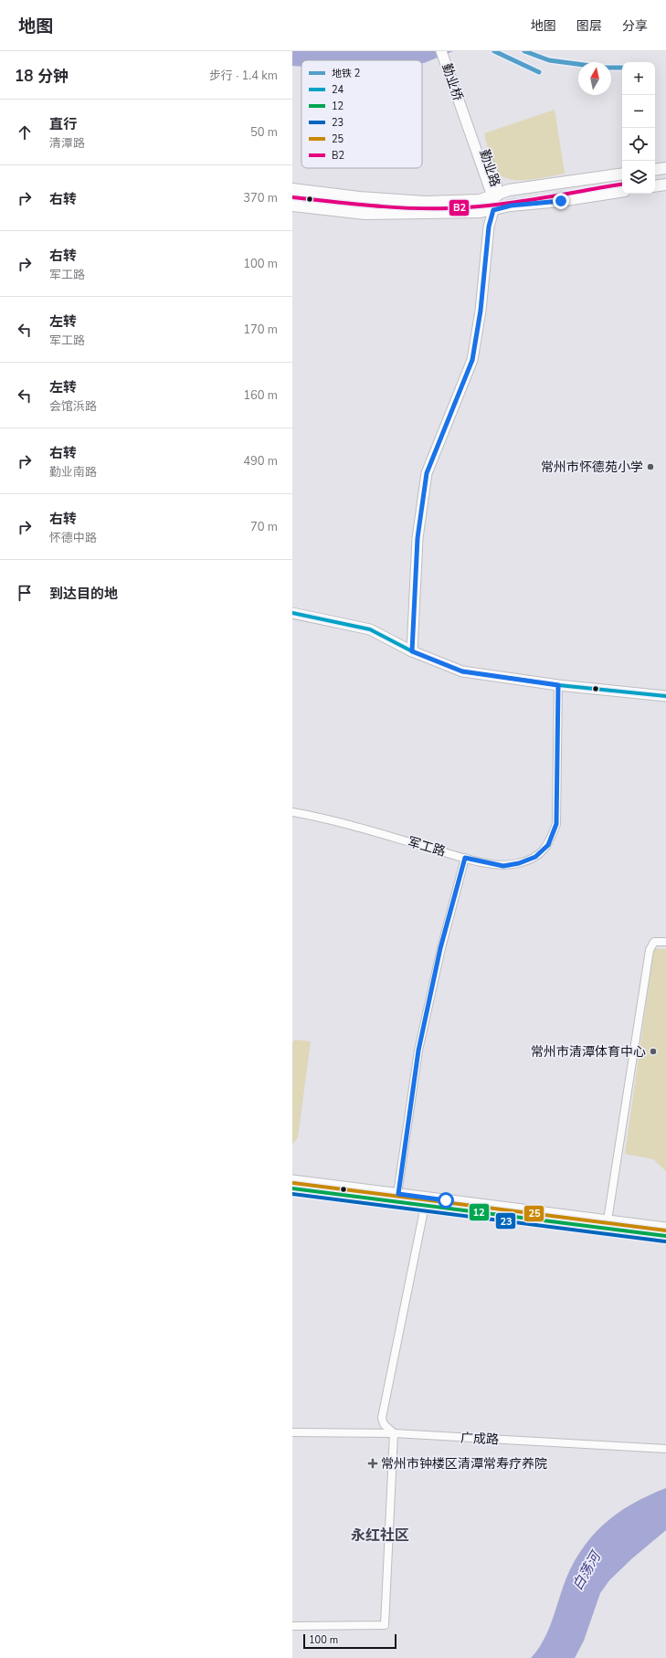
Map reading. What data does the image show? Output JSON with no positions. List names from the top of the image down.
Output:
{
  "streets": {
    "main road": ["勤业桥", "勤业路"],
    "street": ["军工路", "广成路"]
  },
  "crossings": [
    ["勤业桥", "勤业路"]
  ],
  "districts": ["永红社区"],
  "water": ["白荡河"],
  "places": {
    "other": ["常州市怀德苑小学", "常州市清潭体育中心"],
    "health": ["常州市钟楼区清潭常寿疗养院"]
  },
  "lines": [
    "metro line 2",
    "transit line B2",
    "transit line 24",
    "transit line 25",
    "transit line 12",
    "transit line 23"
  ],
  "legend": [
    "地铁 2",
    "24",
    "12",
    "23",
    "25",
    "B2"
  ],
  "scale_bar": "100 m",
  "north": "top",
  "page": {
    "header": "地图",
    "nav": ["地图", "图层", "分享"],
    "heading": ["18 分钟", "步行 · 1.4 km"],
    "map_buttons": ["+", "−"],
    "list": [
      ["直行", "清潭路", "50 m"],
      ["右转", "370 m"],
      ["右转", "军工路", "100 m"],
      ["左转", "军工路", "170 m"],
      ["左转", "会馆浜路", "160 m"],
      ["右转", "勤业南路", "490 m"],
      ["右转", "怀德中路", "70 m"],
      "到达目的地"
    ],
    "scale": "100 m"
  }
}
